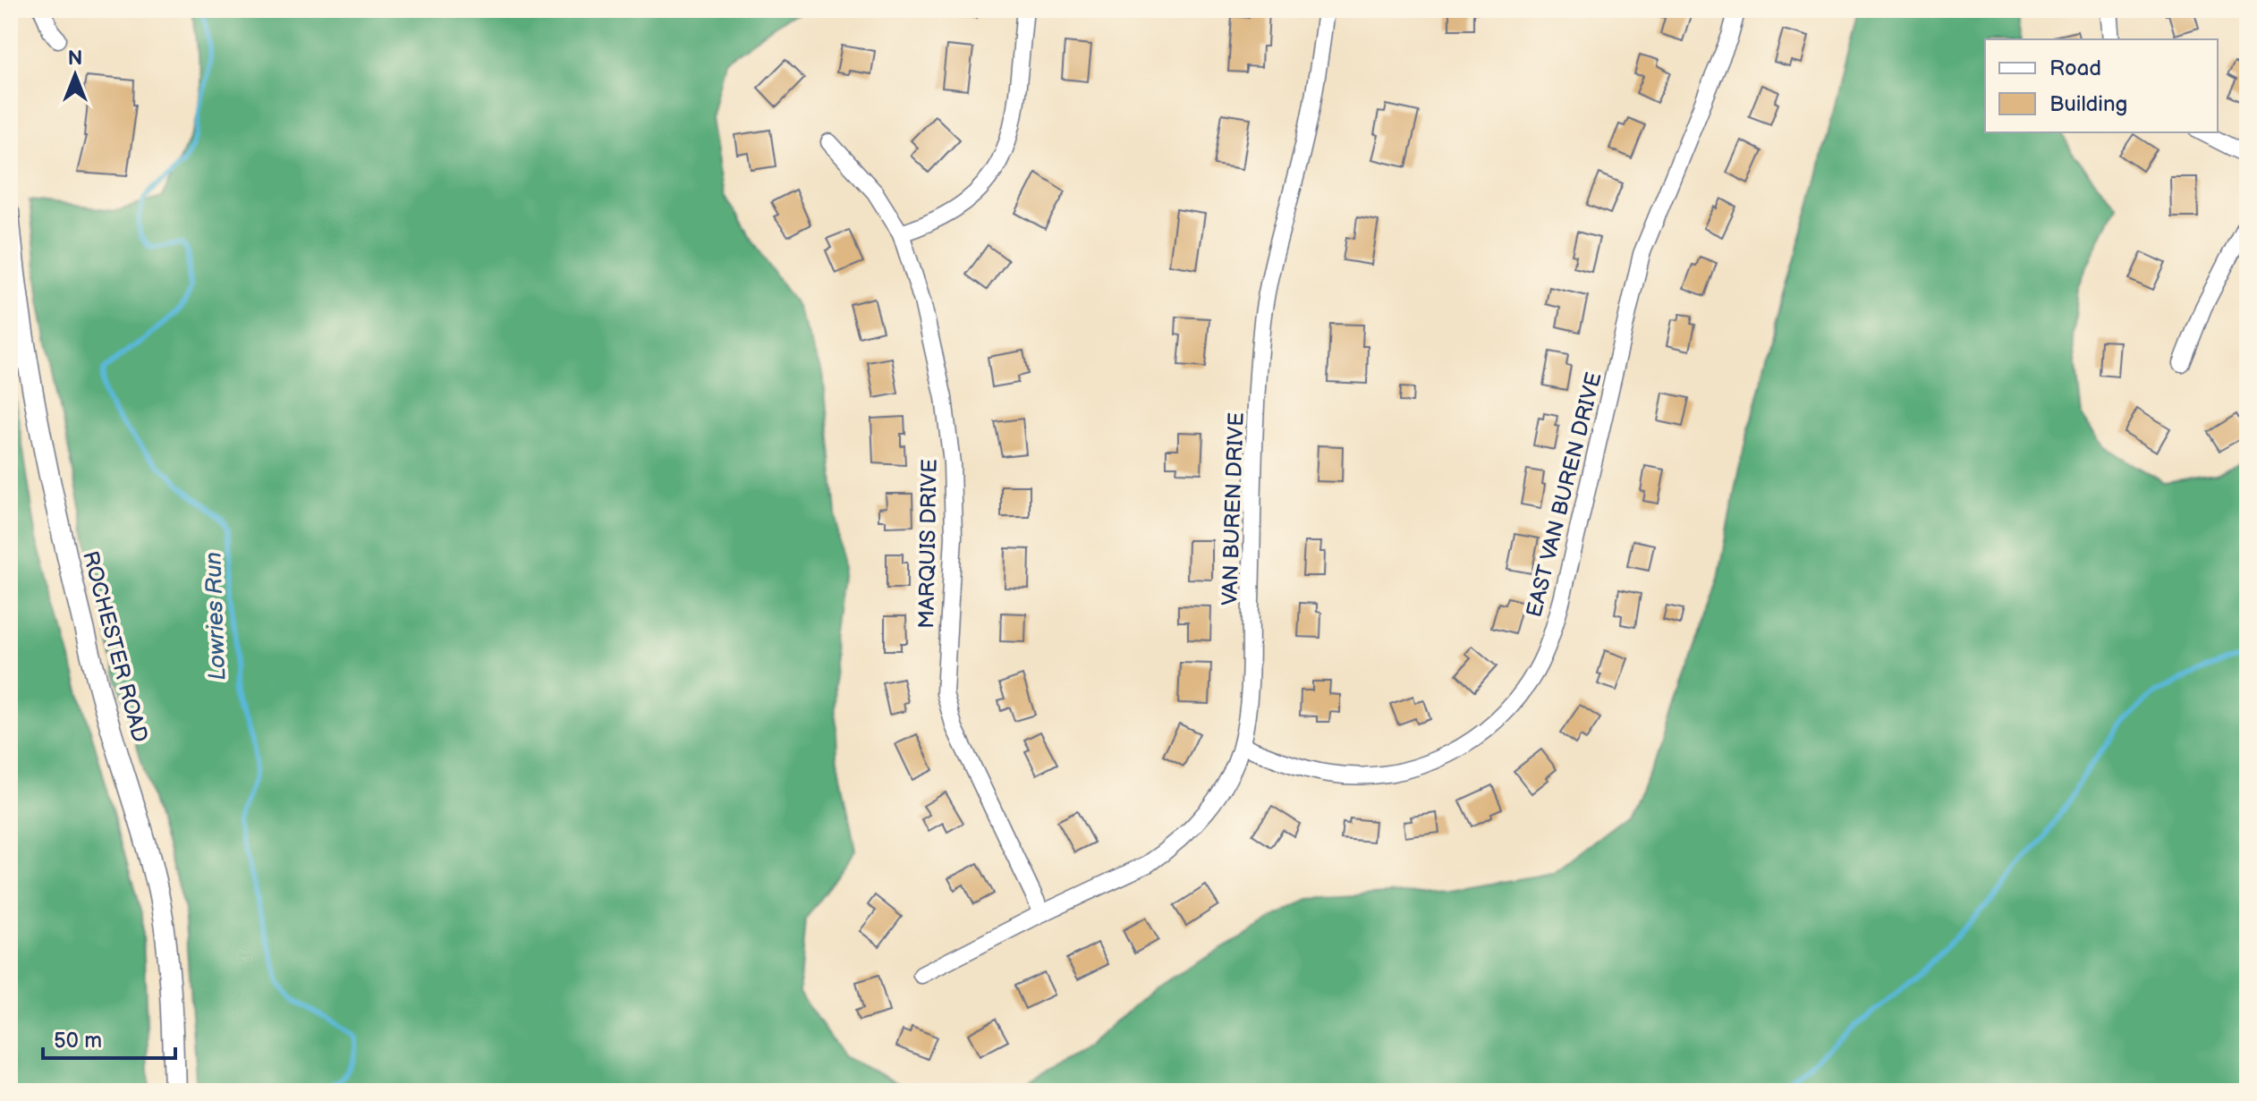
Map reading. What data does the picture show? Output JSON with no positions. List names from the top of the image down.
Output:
{
  "streets": {
    "street": [
      "EAST VAN BUREN DRIVE",
      "VAN BUREN DRIVE",
      "MARQUIS DRIVE",
      "ROCHESTER ROAD"
    ]
  },
  "crossings": [
    ["EAST VAN BUREN DRIVE", "VAN BUREN DRIVE"],
    ["VAN BUREN DRIVE", "MARQUIS DRIVE"]
  ],
  "water": ["Lowries Run"],
  "legend": ["Road", "Building"],
  "scale_bar": "50 m",
  "north": "top"
}
